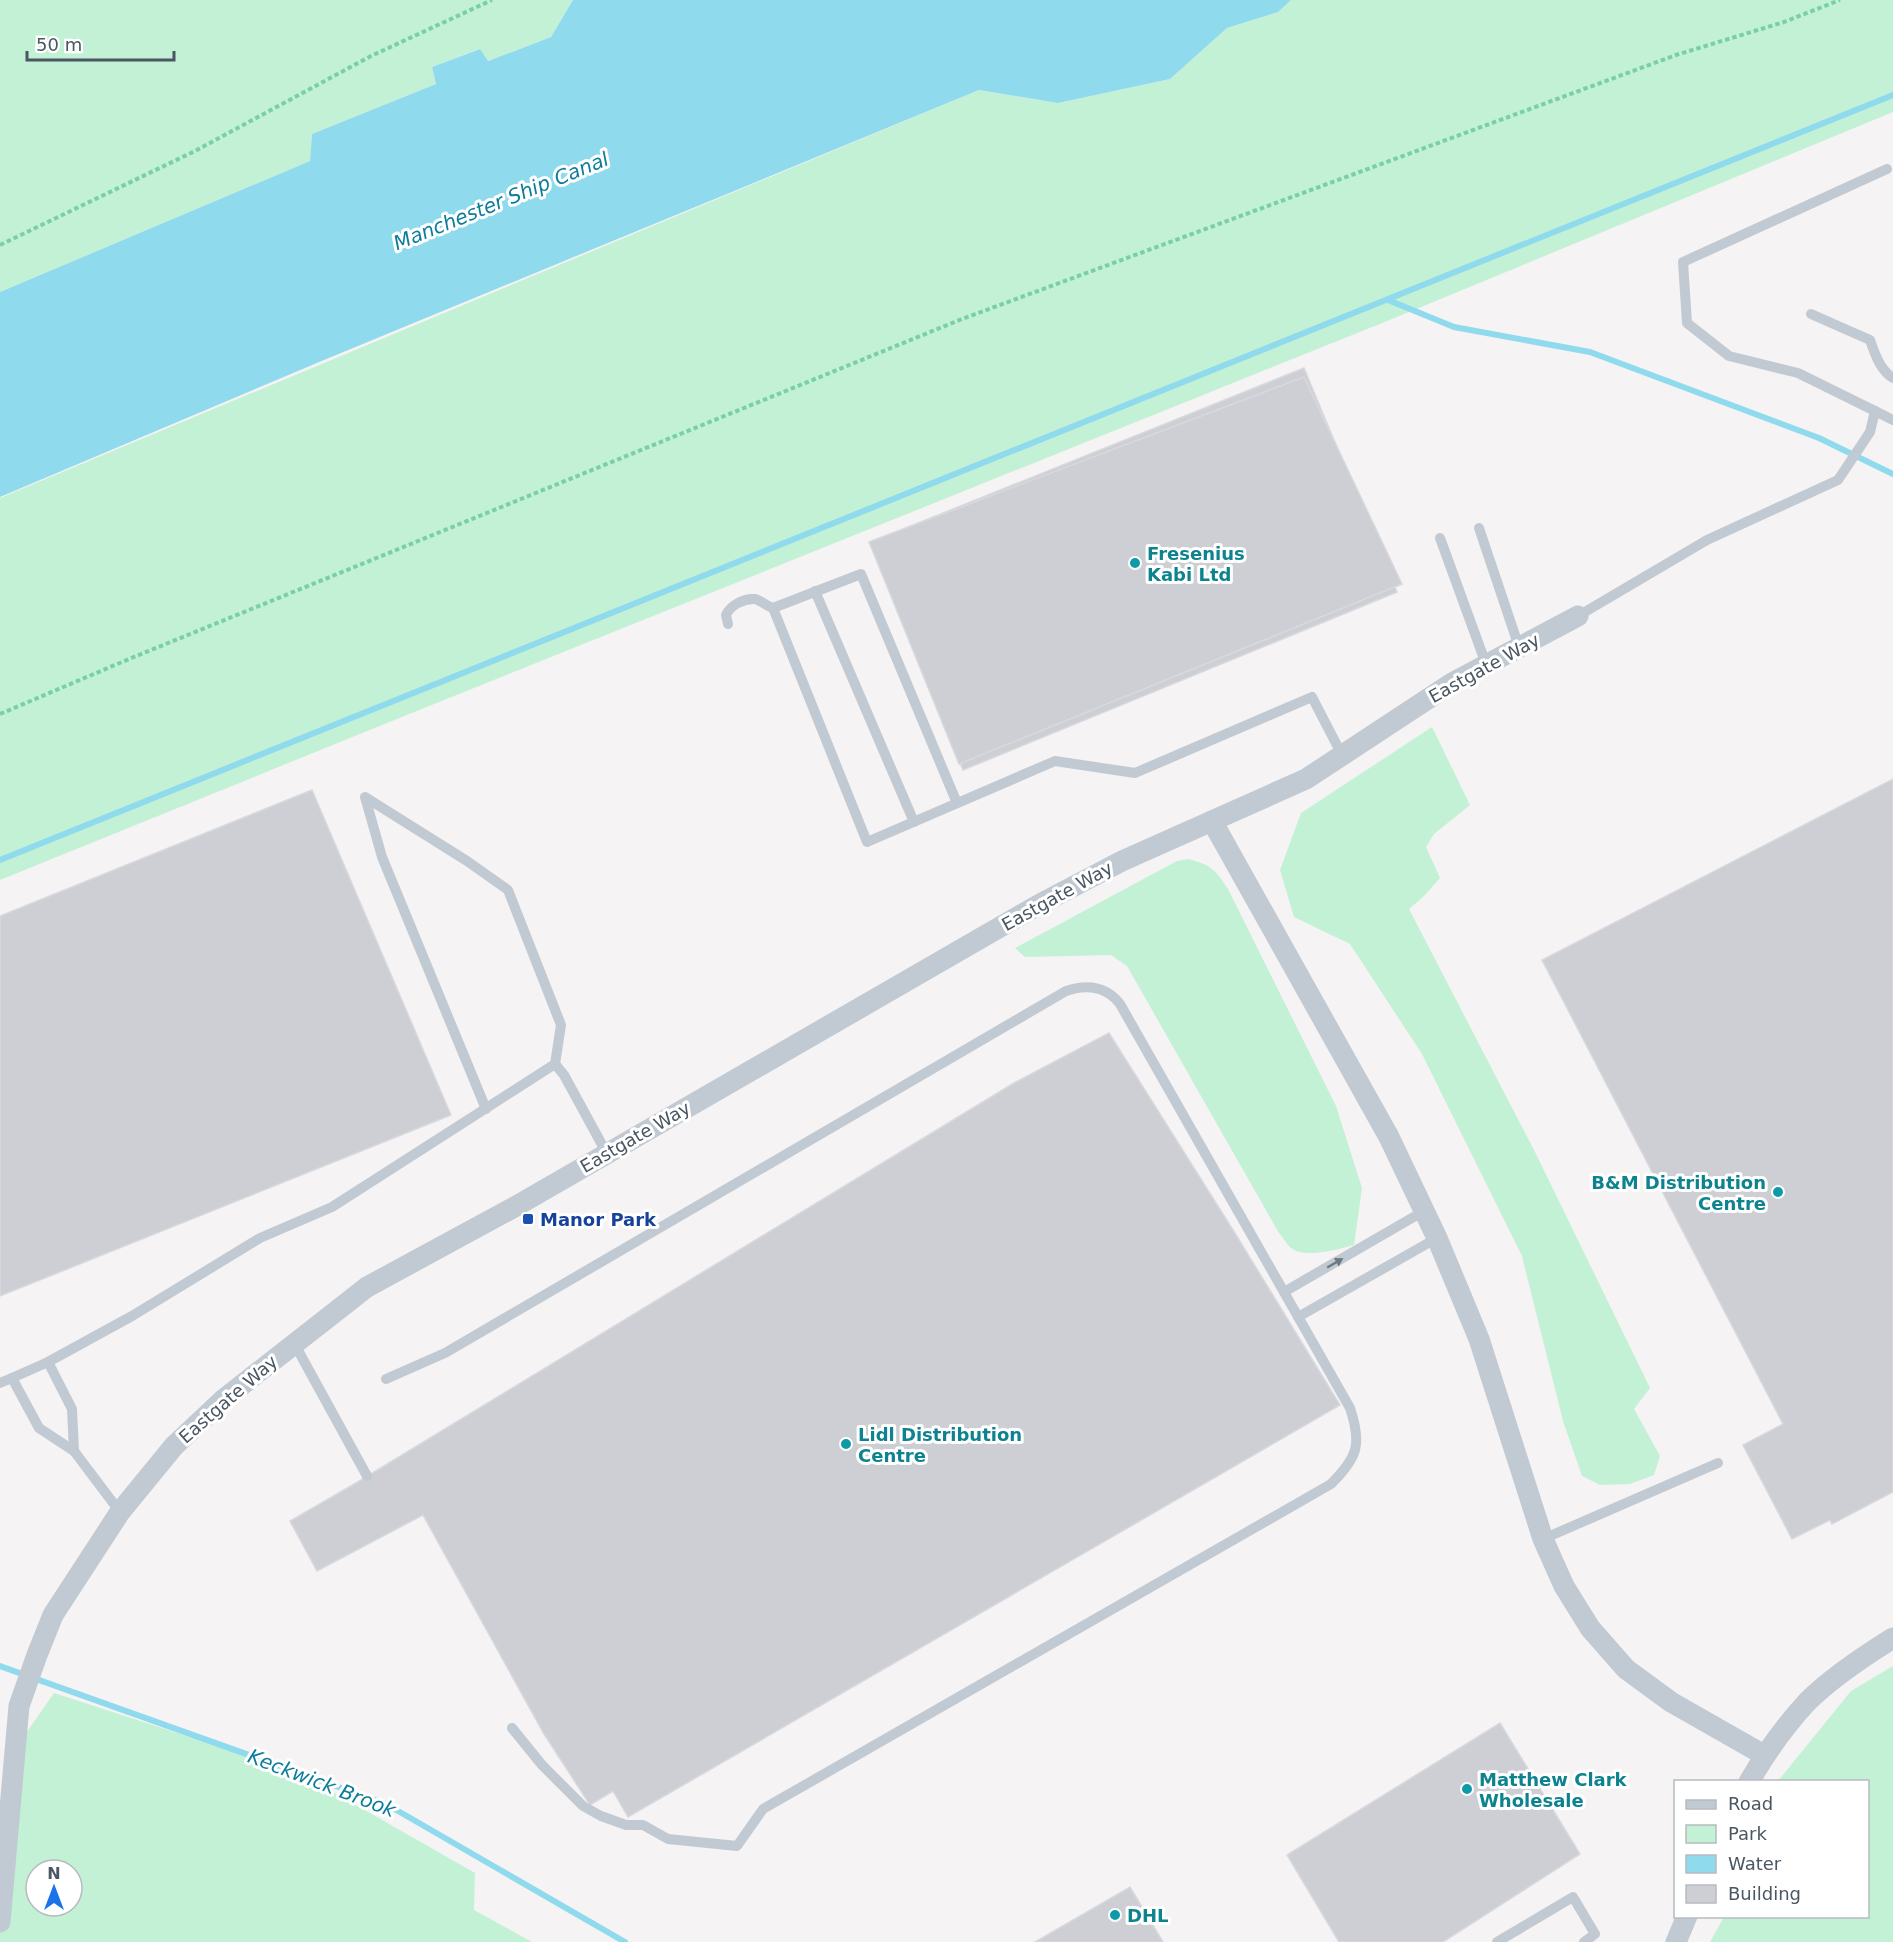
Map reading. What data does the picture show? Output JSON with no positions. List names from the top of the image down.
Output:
{
  "streets": {
    "street": ["Eastgate Way"]
  },
  "water": ["Manchester Ship Canal", "Keckwick Brook"],
  "places": {
    "other": [
      "Fresenius Kabi Ltd",
      "B&M Distribution Centre",
      "Lidl Distribution Centre",
      "Matthew Clark Wholesale",
      "DHL"
    ],
    "transit": ["Manor Park"]
  },
  "legend": [
    "Road",
    "Park",
    "Water",
    "Building"
  ],
  "scale_bar": "50 m",
  "north": "top"
}
